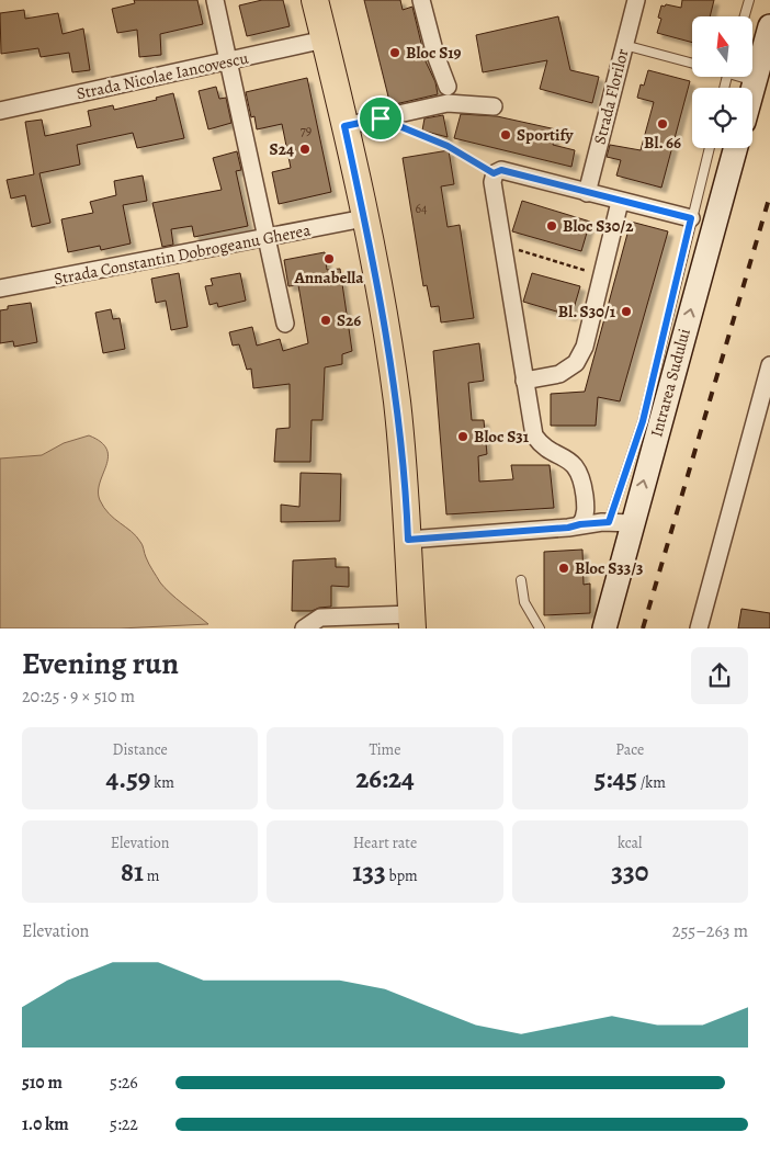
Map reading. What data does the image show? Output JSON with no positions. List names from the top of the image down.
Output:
{
  "streets": {
    "street": [
      "Strada Nicolae Iancovescu",
      "Strada Florilor",
      "Strada Constantin Dobrogeanu Gherea",
      "Intrarea Sudului"
    ]
  },
  "places": [
    "Bloc S19",
    "Bl. 66",
    "Sportify",
    "S24",
    "Bloc S30/2",
    "Annabella",
    "Bl. S30/1",
    "S26",
    "Bloc S31",
    "Bloc S33/3"
  ],
  "house_numbers": ["79", "64"],
  "north": "top",
  "page": {
    "heading": ["Evening run", "20:25 · 9 × 510 m"],
    "stats": [
      ["Distance", "4.59 km"],
      ["Time", "26:24"],
      ["Pace", "5:45 /km"],
      ["Elevation", "81 m"],
      ["Heart rate", "133 bpm"],
      ["kcal", "330"]
    ],
    "chart": ["Elevation", "255–263 m"],
    "list": [
      {
        "name": "510 m",
        "note": "5:26"
      },
      {
        "name": "1.0 km",
        "note": "5:22"
      }
    ]
  }
}
